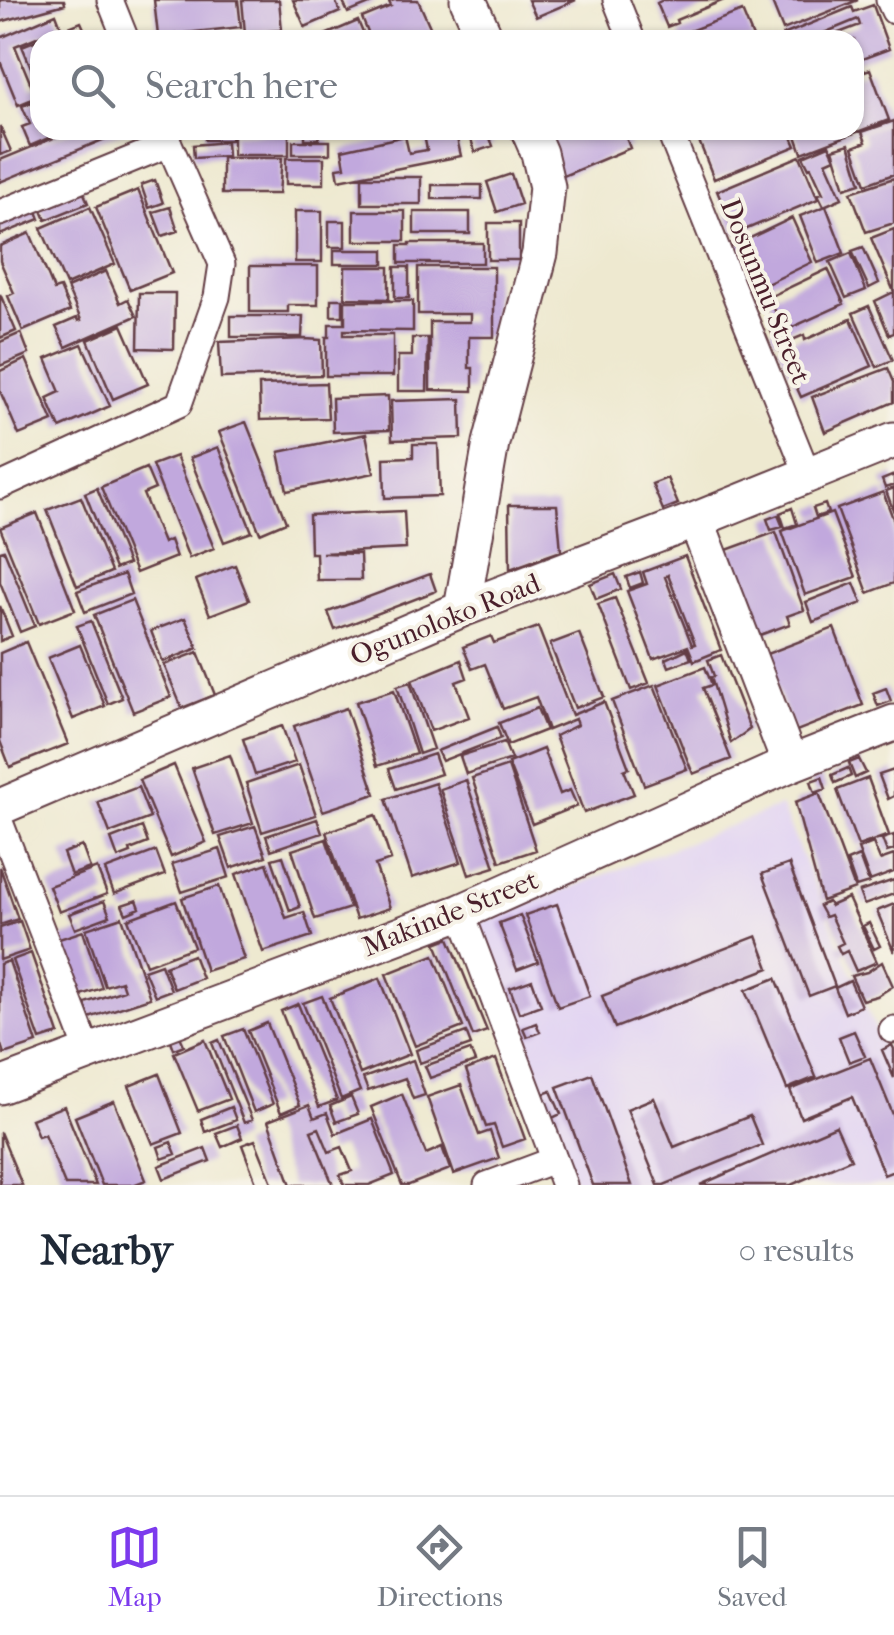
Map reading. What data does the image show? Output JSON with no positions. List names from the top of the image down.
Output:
{
  "streets": {
    "street": ["Dosunmu Street", "Ogunoloko Road", "Makinde Street"]
  },
  "crossings": [
    ["Dosunmu Street", "Ogunoloko Road"]
  ],
  "page": {
    "search": "Search here",
    "heading": ["Nearby", "0 results"],
    "nav": ["Map", "Directions", "Saved"]
  }
}
